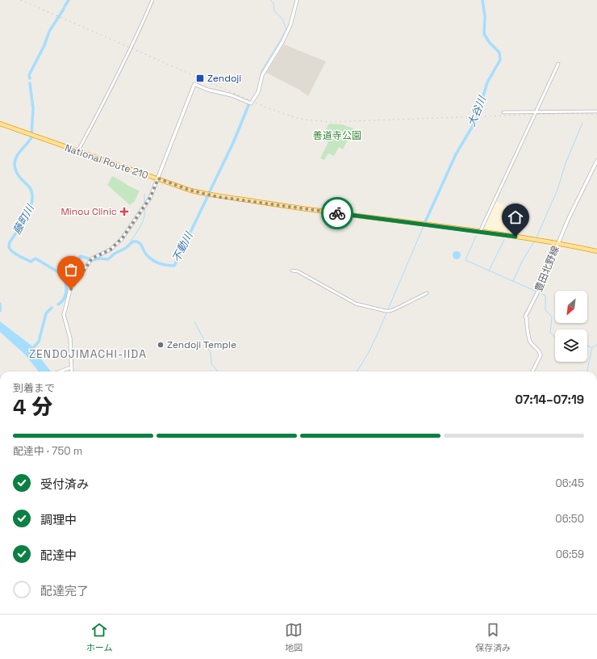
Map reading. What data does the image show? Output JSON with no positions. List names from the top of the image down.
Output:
{
  "streets": {
    "highway": ["National Route 210"],
    "main road": ["豊田北野線"]
  },
  "crossings": [
    ["National Route 210", "豊田北野線"]
  ],
  "districts": ["ZENDOJIMACHI-IIDA"],
  "water": ["大谷川", "藤町川", "不動川"],
  "parks": ["善道寺公園"],
  "places": {
    "transit": ["Zendoji"],
    "health": ["Minou Clinic"],
    "other": ["Zendoji Temple"]
  },
  "north": "bottom left",
  "page": {
    "heading": ["4 分", "到着まで", "07:14–07:19"],
    "bar": "配達中 · 750 m",
    "list": [
      ["受付済み", "06:45"],
      ["調理中", "06:50"],
      ["配達中", "06:59"],
      "配達完了"
    ],
    "tabs": ["ホーム", "地図", "保存済み"]
  }
}
